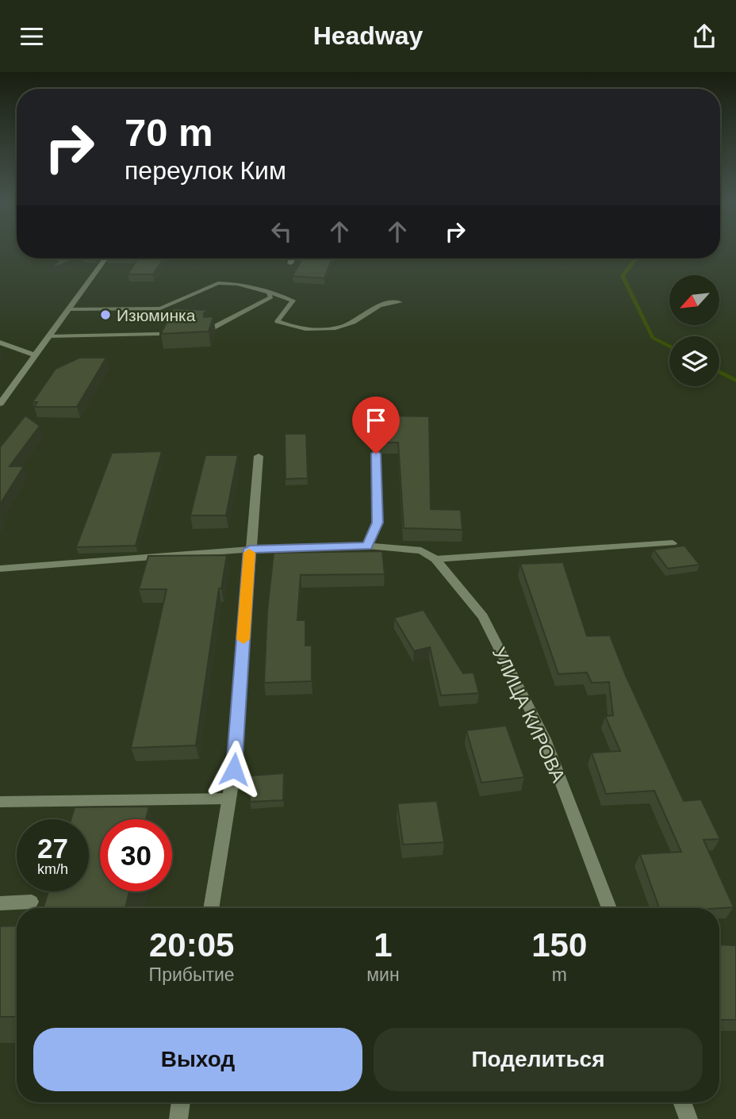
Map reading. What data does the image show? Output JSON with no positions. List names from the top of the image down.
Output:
{
  "streets": {
    "street": ["УЛИЦА КИРОВА"]
  },
  "places": ["Изюминка"],
  "north": "bottom left",
  "page": {
    "header": "Headway",
    "turn": ["70 m", "переулок Ким"],
    "speed": "27 km/h",
    "limit": "30",
    "eta": [
      "20:05",
      "Прибытие",
      "1",
      "мин",
      "150",
      "m"
    ],
    "buttons": ["Выход", "Поделиться"]
  }
}
